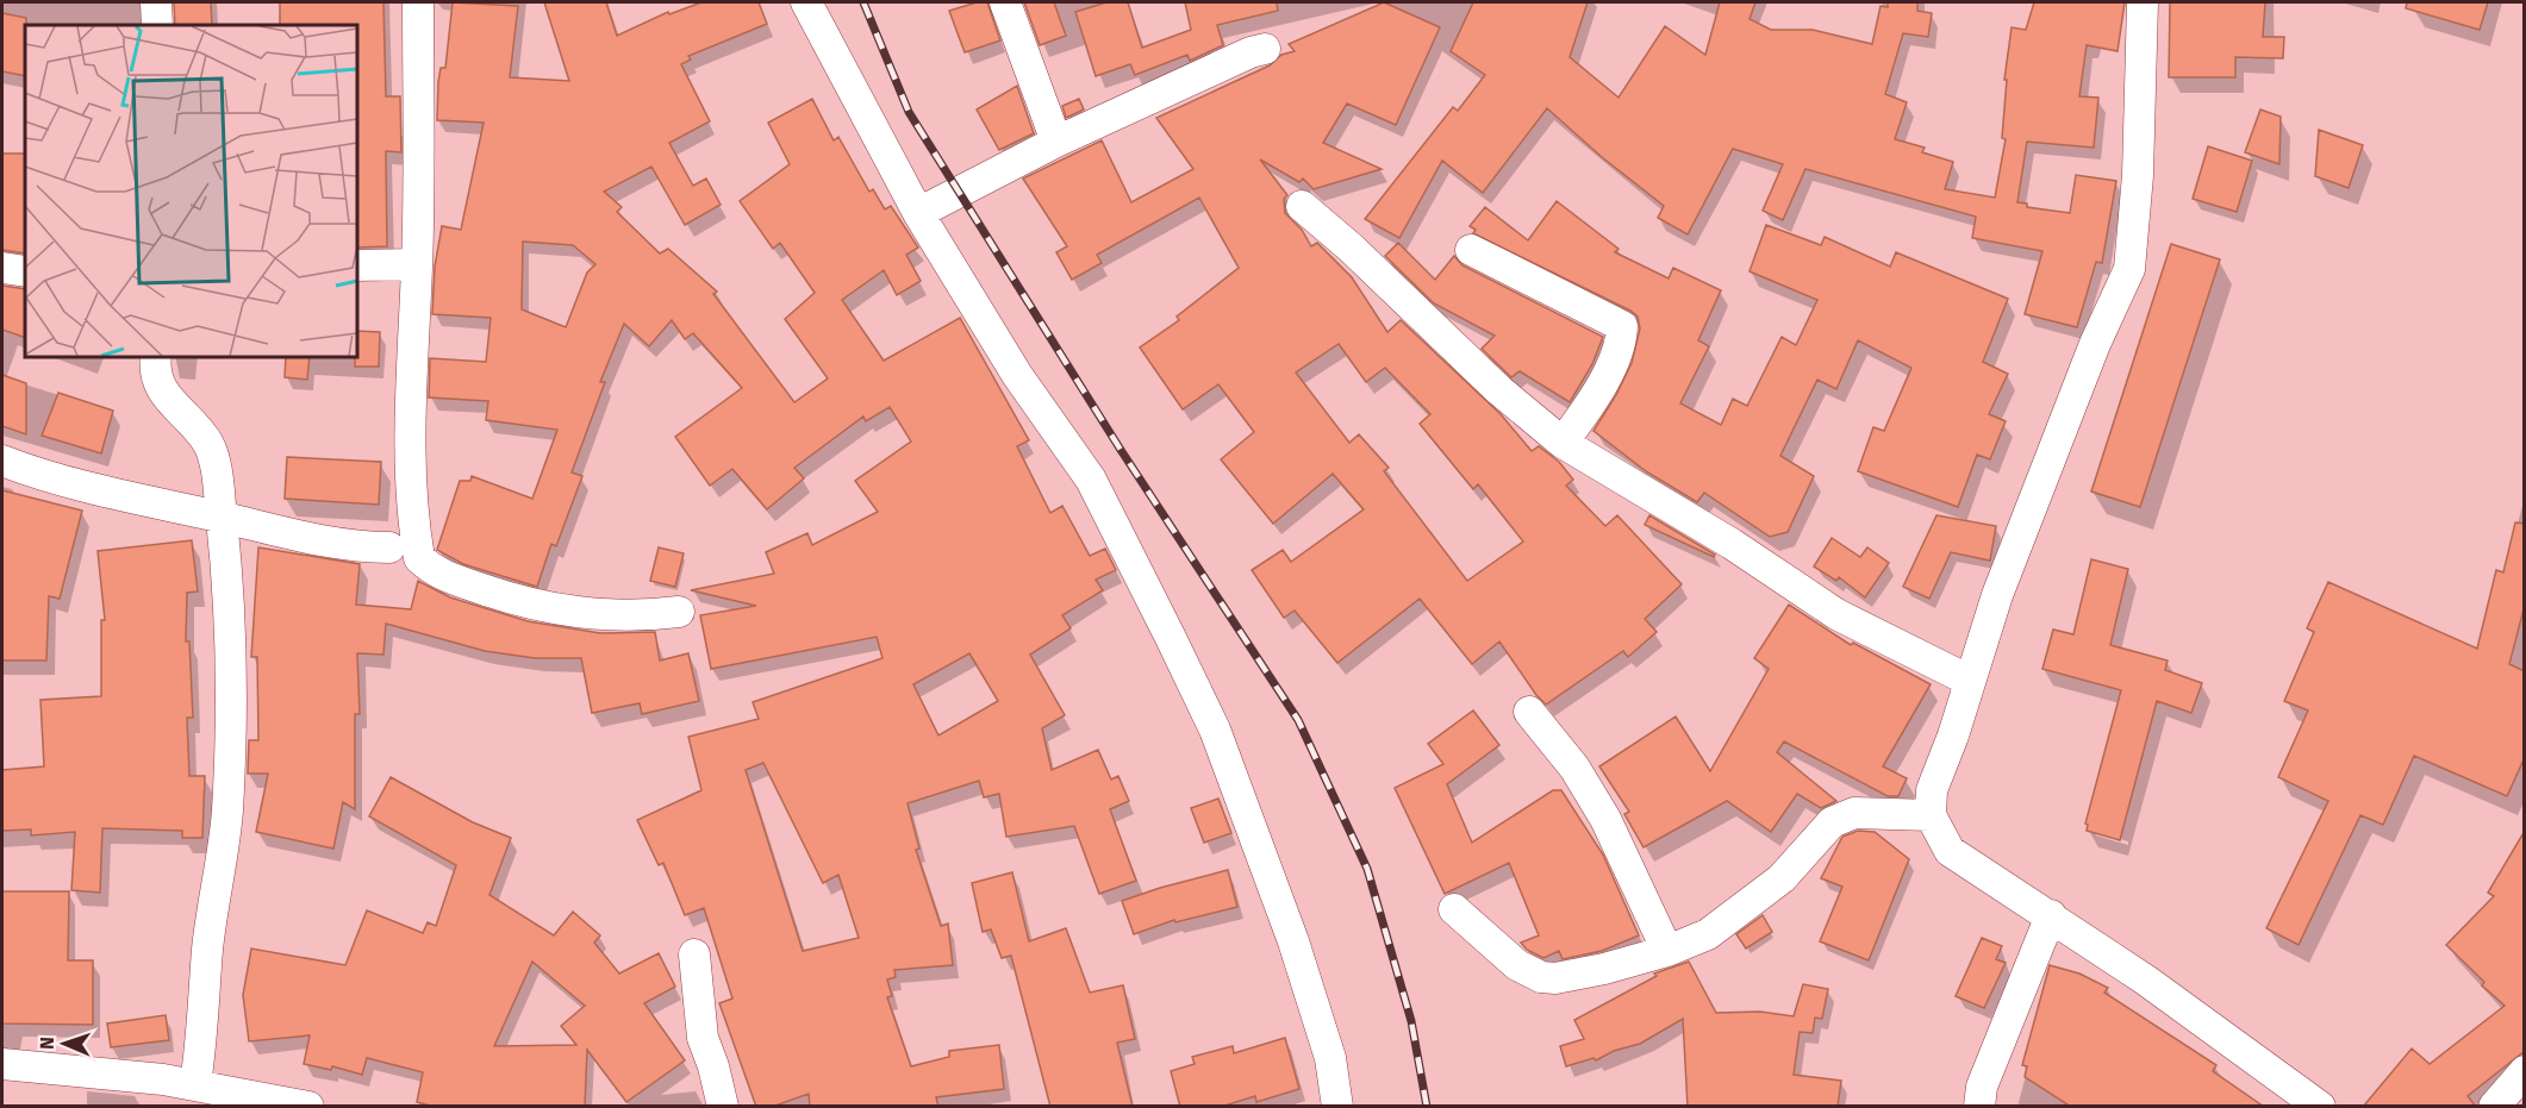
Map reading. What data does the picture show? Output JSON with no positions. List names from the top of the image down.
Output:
{
  "north": "left"
}
